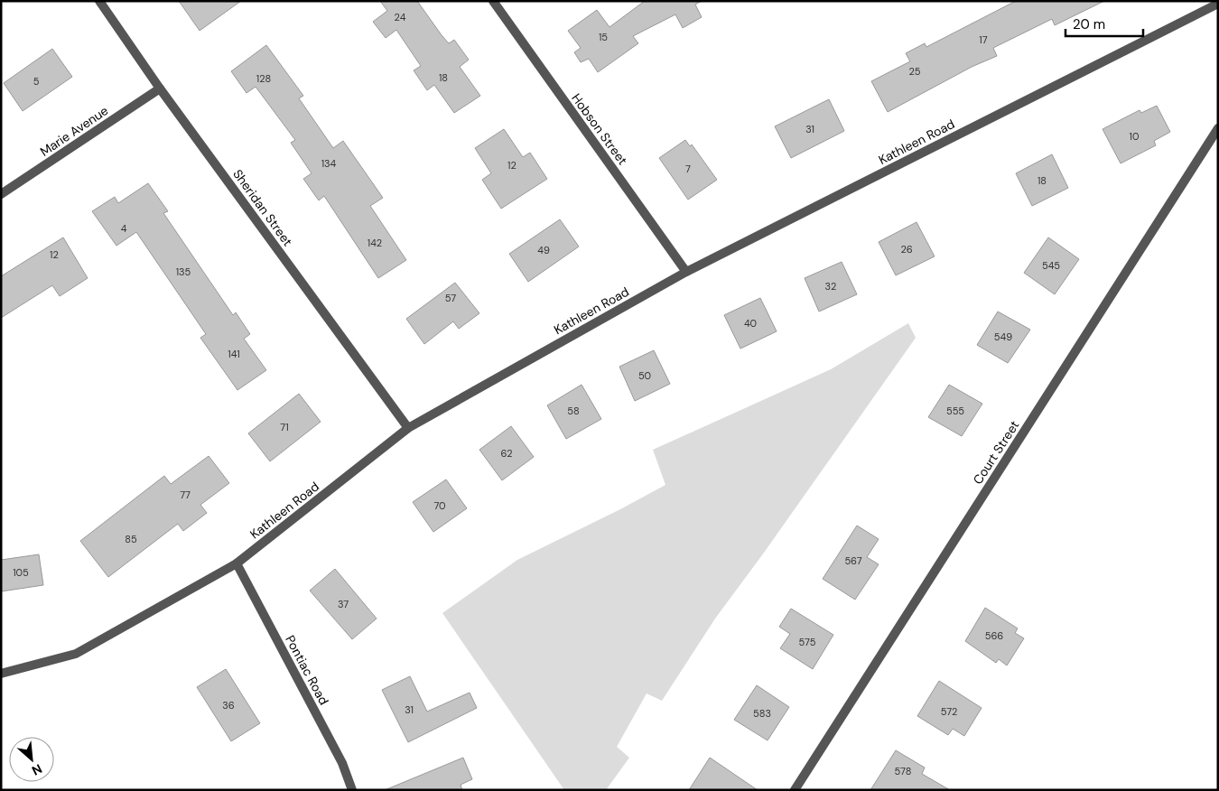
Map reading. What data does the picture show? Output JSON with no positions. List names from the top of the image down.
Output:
{
  "streets": {
    "street": [
      "Hobson Street",
      "Marie Avenue",
      "Kathleen Road",
      "Sheridan Street",
      "Court Street",
      "Pontiac Road"
    ]
  },
  "crossings": [
    ["Hobson Street", "Kathleen Road"],
    ["Marie Avenue", "Sheridan Street"],
    ["Kathleen Road", "Sheridan Street"],
    ["Kathleen Road", "Pontiac Road"]
  ],
  "house_numbers": [
    "24",
    "15",
    "17",
    "25",
    "18",
    "128",
    "5",
    "31",
    "10",
    "134",
    "12",
    "7",
    "18",
    "4",
    "142",
    "26",
    "49",
    "12",
    "545",
    "135",
    "32",
    "57",
    "40",
    "549",
    "141",
    "50",
    "58",
    "555",
    "71",
    "62",
    "77",
    "70",
    "85",
    "567",
    "105",
    "37",
    "566",
    "575",
    "36",
    "31",
    "572",
    "583",
    "578"
  ],
  "scale_bar": "20 m",
  "north": "bottom right"
}
